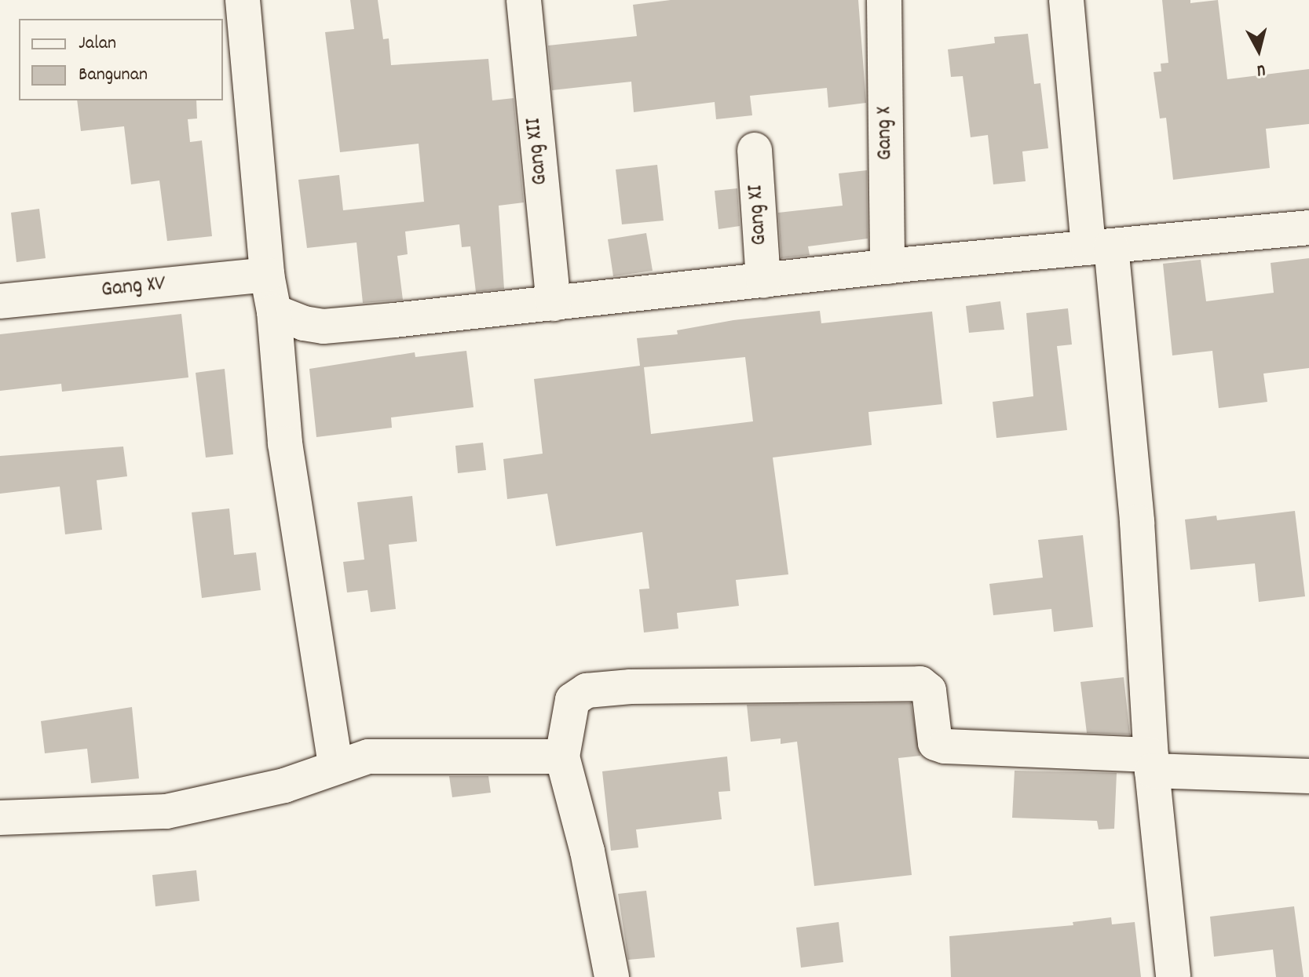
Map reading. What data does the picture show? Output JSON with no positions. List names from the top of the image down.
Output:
{
  "streets": {
    "street": [
      "Gang X",
      "Gang XII",
      "Gang XI",
      "Gang XV"
    ]
  },
  "legend": ["Jalan", "Bangunan"],
  "north": "bottom"
}
